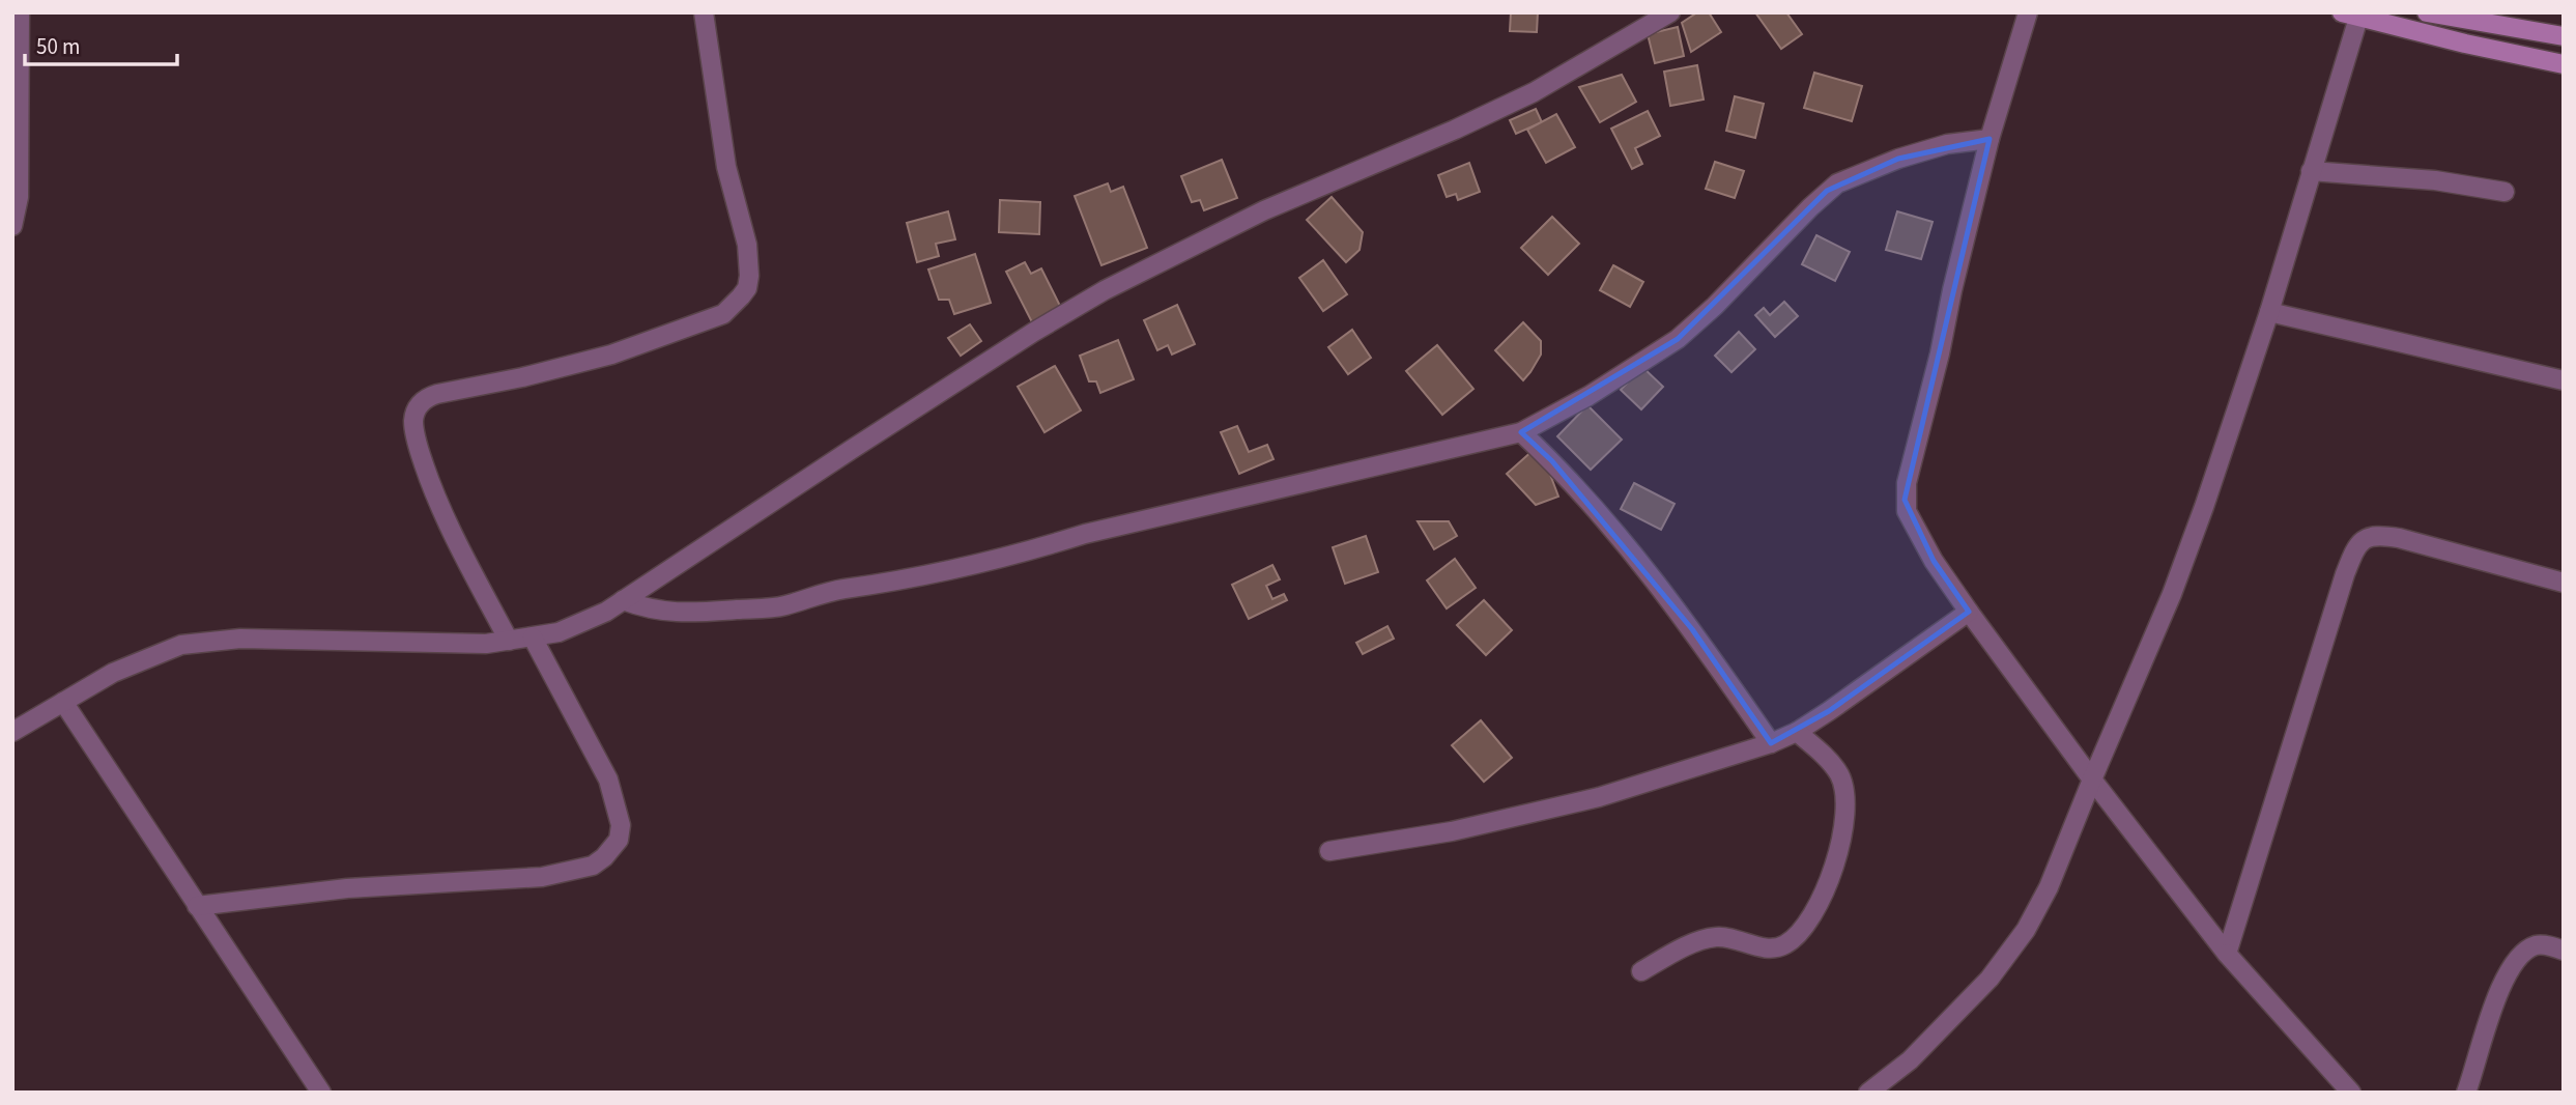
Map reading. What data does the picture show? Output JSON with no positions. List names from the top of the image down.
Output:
{
  "scale_bar": "50 m"
}
